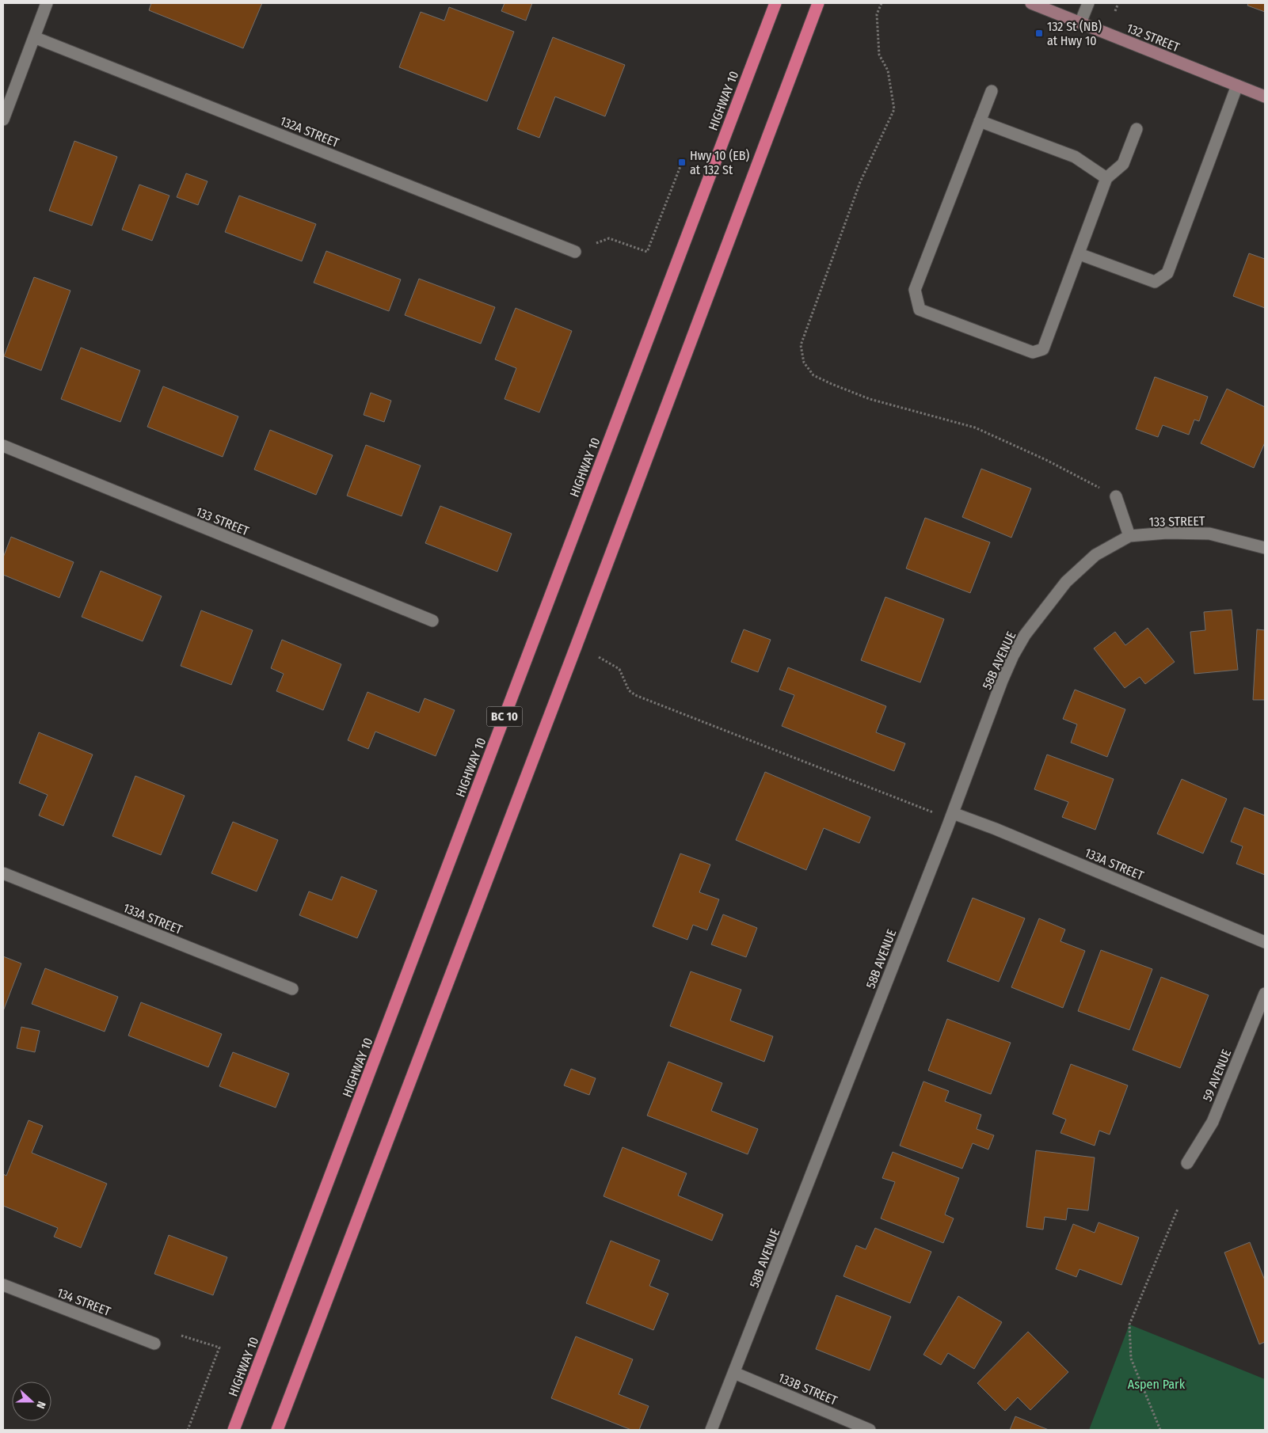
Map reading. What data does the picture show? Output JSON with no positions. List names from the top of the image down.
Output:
{
  "streets": {
    "highway": ["HIGHWAY 10", "BC 10"],
    "main road": ["132 STREET"],
    "street": [
      "132A STREET",
      "133 STREET",
      "58B AVENUE",
      "133A STREET",
      "59 AVENUE",
      "134 STREET",
      "133B STREET"
    ]
  },
  "crossings": [
    ["133 STREET", "58B AVENUE"],
    ["58B AVENUE", "133A STREET"],
    ["58B AVENUE", "133B STREET"]
  ],
  "parks": ["Aspen Park"],
  "places": {
    "transit": ["132 St (NB) at Hwy 10", "Hwy 10 (EB) at 132 St"]
  },
  "north": "right"
}
